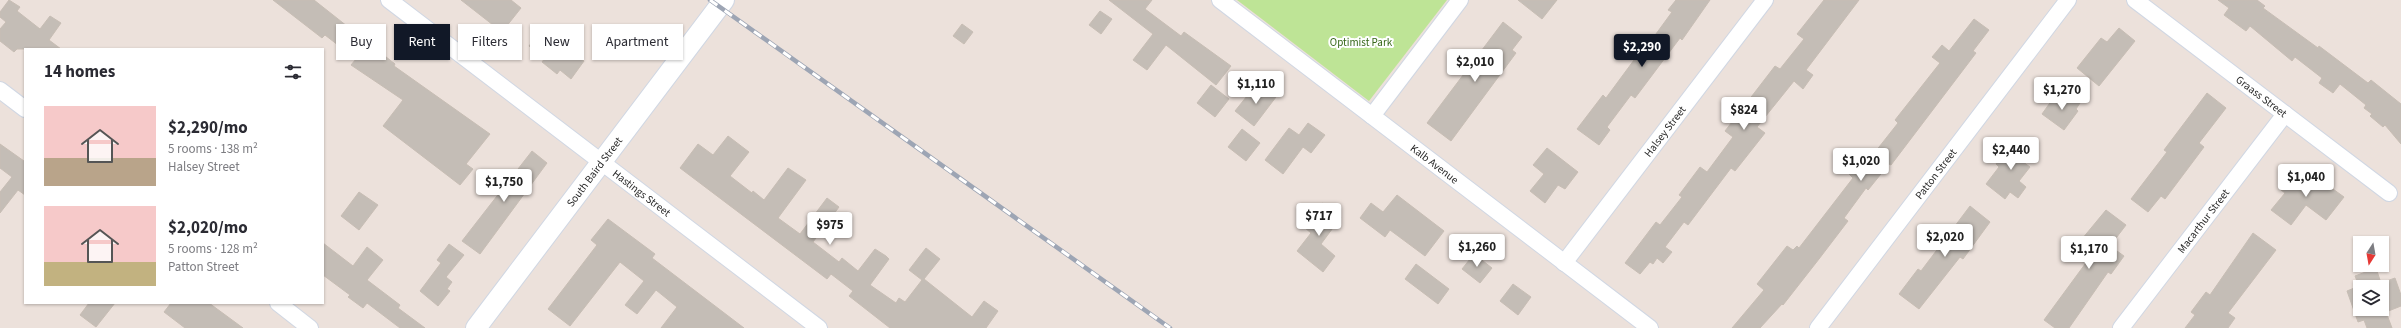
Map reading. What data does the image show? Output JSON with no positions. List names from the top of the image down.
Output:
{
  "streets": {
    "street": [
      "Graass Street",
      "Halsey Street",
      "Kalb Avenue",
      "South Baird Street",
      "Patton Street",
      "Hastings Street",
      "Macarthur Street"
    ]
  },
  "crossings": [
    ["Graass Street", "Macarthur Street"],
    ["Halsey Street", "Kalb Avenue"],
    ["South Baird Street", "Hastings Street"]
  ],
  "parks": ["Optimist Park"],
  "north": "bottom",
  "page": {
    "chip": [
      "Buy",
      "Rent",
      "Filters",
      "New",
      "Apartment"
    ],
    "price": [
      "$2,290",
      "$2,010",
      "$1,110",
      "$1,270",
      "$824",
      "$2,440",
      "$1,020",
      "$1,040",
      "$1,750",
      "$717",
      "$975",
      "$2,020",
      "$1,260",
      "$1,170"
    ],
    "heading": "14 homes",
    "list": [
      {
        "name": "$2,290/mo",
        "note": "5 rooms · 138 m² · Halsey Street"
      },
      {
        "name": "$2,020/mo",
        "note": "5 rooms · 128 m² · Patton Street"
      }
    ]
  }
}
